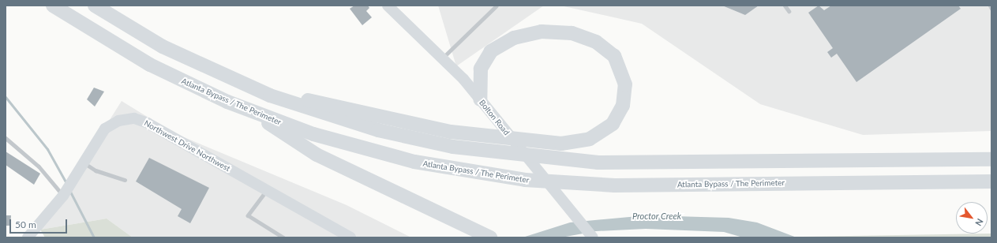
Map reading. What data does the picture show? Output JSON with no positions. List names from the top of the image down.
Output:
{
  "streets": {
    "highway": ["Atlanta Bypass / The Perimeter"],
    "street": ["Bolton Road", "Northwest Drive Northwest"]
  },
  "water": ["Proctor Creek"],
  "scale_bar": "50 m",
  "north": "bottom right"
}
